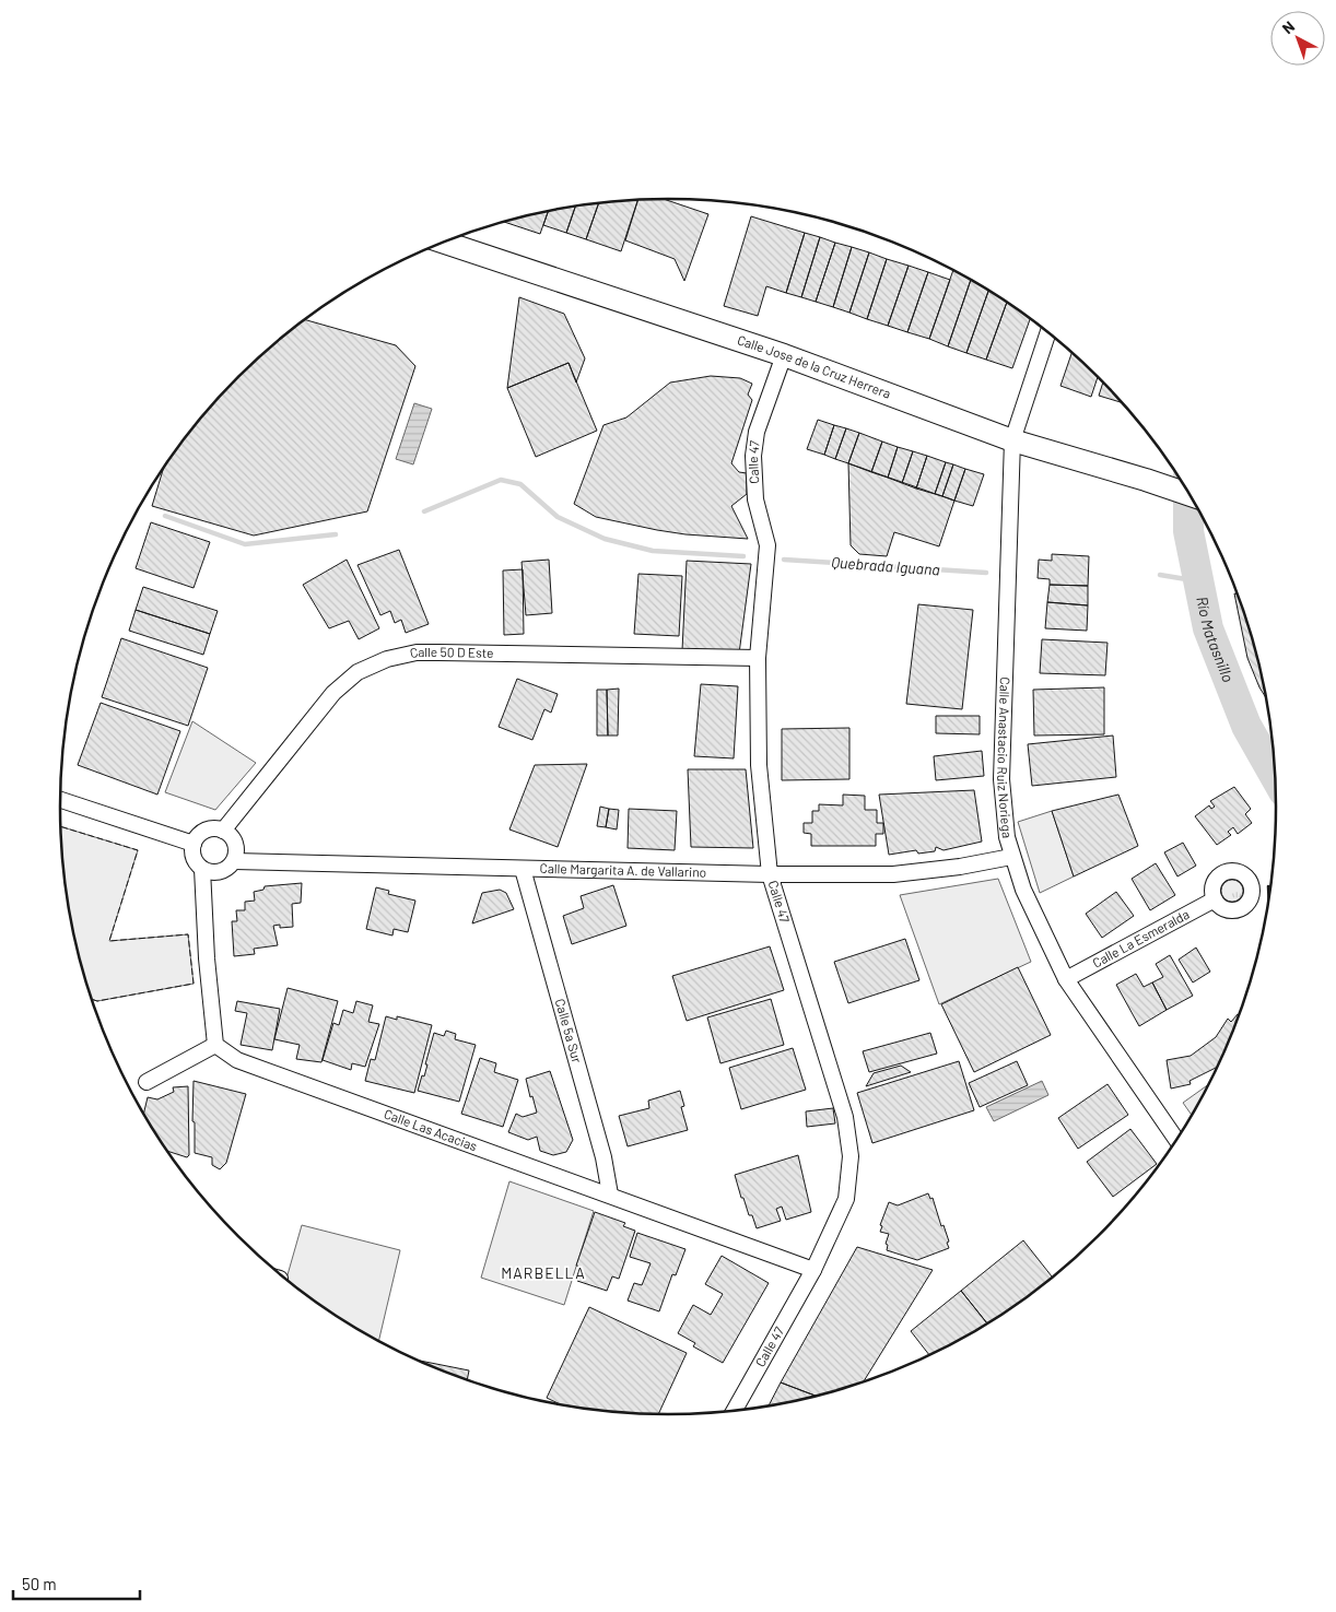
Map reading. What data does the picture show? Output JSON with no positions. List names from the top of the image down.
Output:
{
  "streets": {
    "street": [
      "Calle Jose de la Cruz Herrera",
      "Calle 47",
      "Calle 50 D Este",
      "Calle Anastacio Ruiz Noriega",
      "Calle Margarita A. de Vallarino",
      "Calle La Esmeralda",
      "Calle 5a Sur",
      "Calle Las Acacias"
    ]
  },
  "crossings": [
    ["Calle Jose de la Cruz Herrera", "Calle 47"],
    ["Calle Jose de la Cruz Herrera", "Calle Anastacio Ruiz Noriega"],
    ["Calle 47", "Calle 50 D Este"],
    ["Calle 47", "Calle Margarita A. de Vallarino"],
    ["Calle 47", "Calle Las Acacias"],
    ["Calle 50 D Este", "Calle Margarita A. de Vallarino"],
    ["Calle Anastacio Ruiz Noriega", "Calle Margarita A. de Vallarino"],
    ["Calle Anastacio Ruiz Noriega", "Calle La Esmeralda"],
    ["Calle Margarita A. de Vallarino", "Calle 5a Sur"],
    ["Calle 5a Sur", "Calle Las Acacias"]
  ],
  "districts": ["MARBELLA"],
  "water": ["Quebrada Iguana", "Río Matasnillo"],
  "scale_bar": "50 m",
  "north": "top left"
}
